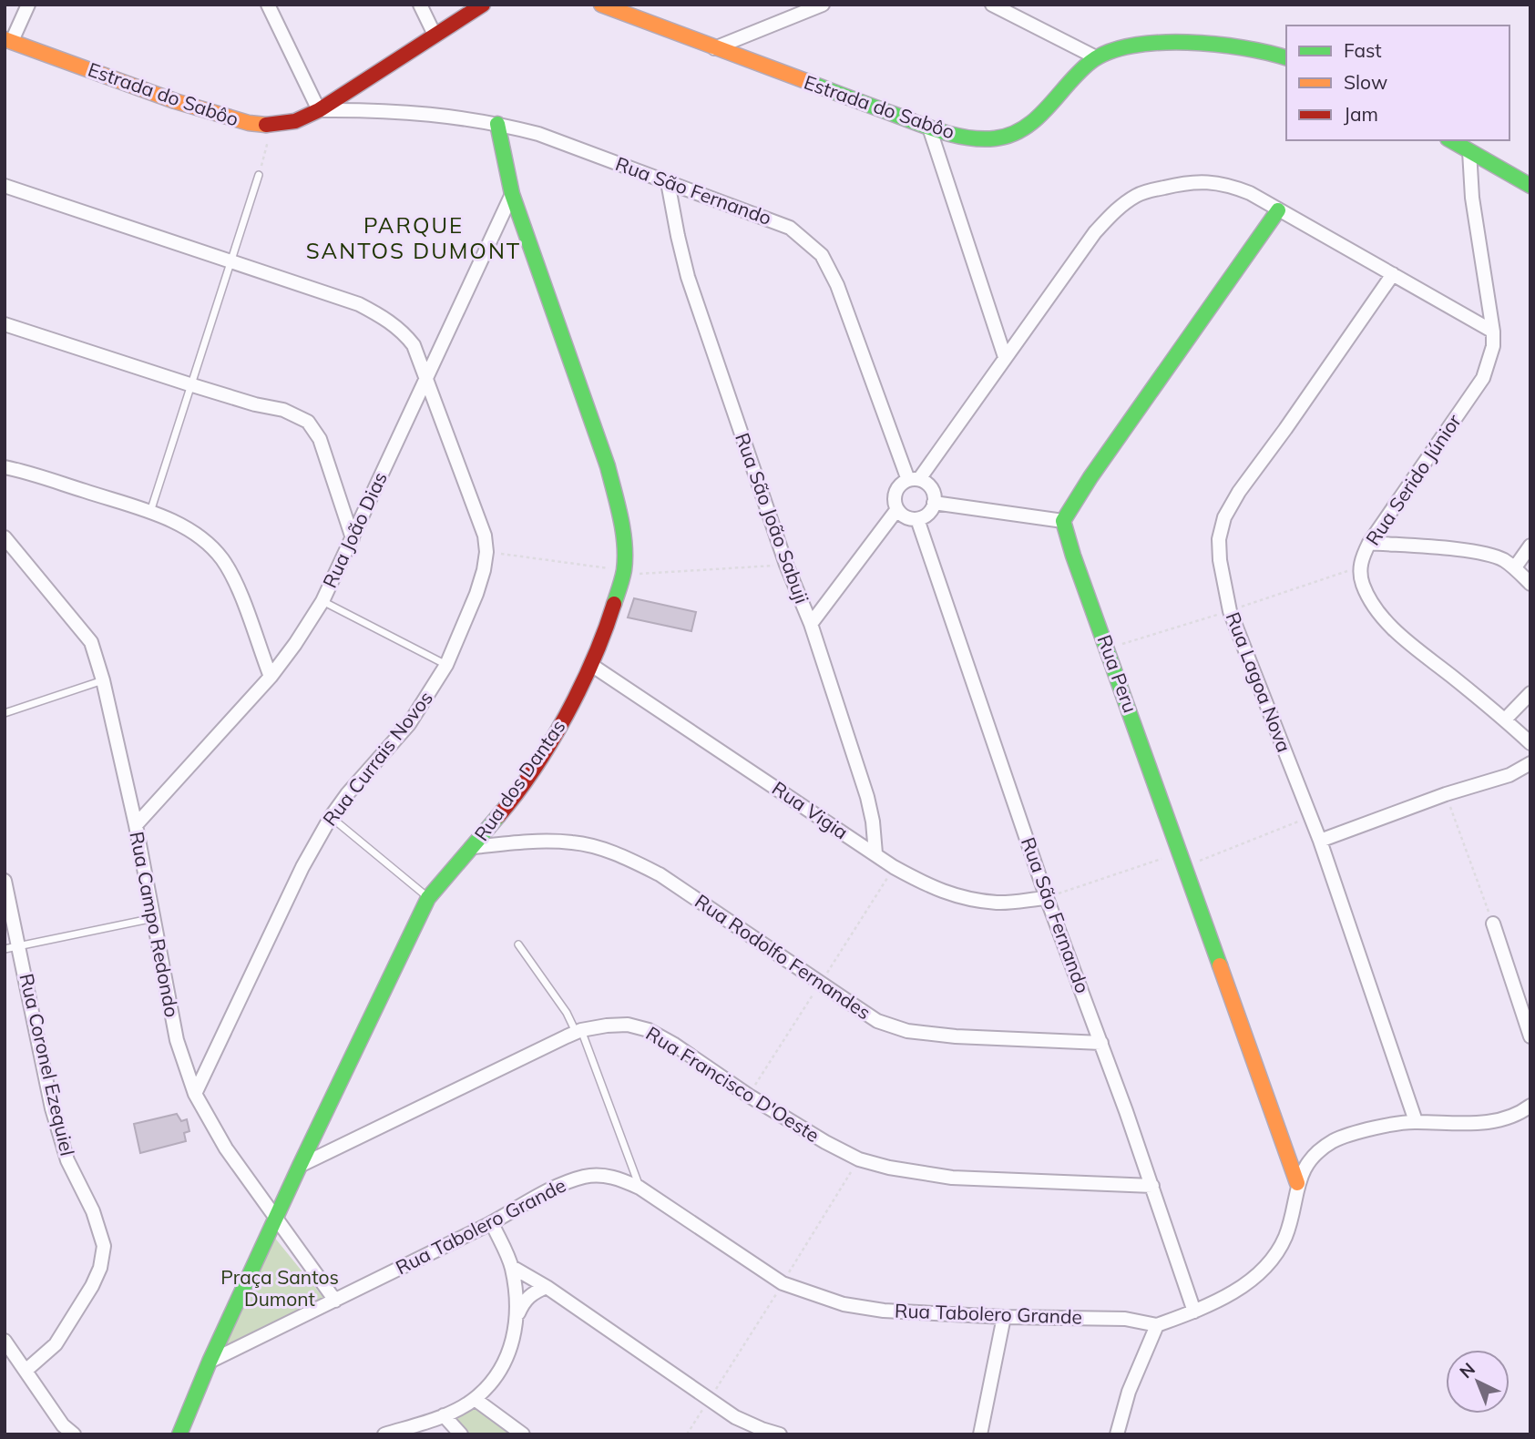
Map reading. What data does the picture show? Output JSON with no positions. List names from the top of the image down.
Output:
{
  "streets": {
    "street": [
      "Estrada do Sabôo",
      "Rua São Fernando",
      "Rua Serido Júnior",
      "Rua São João Sabuji",
      "Rua João Dias",
      "Rua Peru",
      "Rua Lagoa Nova",
      "Rua Currais Novos",
      "Rua dos Dantas",
      "Rua Vigia",
      "Rua Campo Redondo",
      "Rua Rodolfo Fernandes",
      "Rua Coronel Ezequiel",
      "Rua Francisco D'Oeste",
      "Rua Tabolero Grande"
    ]
  },
  "crossings": [
    ["Estrada do Sabôo", "Rua São Fernando"],
    ["Rua São Fernando", "Rua São João Sabuji"],
    ["Rua São Fernando", "Rua dos Dantas"],
    ["Rua São Fernando", "Rua Vigia"],
    ["Rua São Fernando", "Rua Rodolfo Fernandes"],
    ["Rua São Fernando", "Rua Francisco D'Oeste"],
    ["Rua São João Sabuji", "Rua Vigia"],
    ["Rua João Dias", "Rua Currais Novos"],
    ["Rua João Dias", "Rua dos Dantas"],
    ["Rua João Dias", "Rua Campo Redondo"],
    ["Rua Currais Novos", "Rua Campo Redondo"],
    ["Rua dos Dantas", "Rua Vigia"],
    ["Rua dos Dantas", "Rua Campo Redondo"],
    ["Rua dos Dantas", "Rua Rodolfo Fernandes"],
    ["Rua dos Dantas", "Rua Francisco D'Oeste"],
    ["Rua dos Dantas", "Rua Tabolero Grande"],
    ["Rua Campo Redondo", "Rua Tabolero Grande"]
  ],
  "districts": ["PARQUE SANTOS DUMONT"],
  "parks": ["Praça Santos Dumont"],
  "legend": ["Fast", "Slow", "Jam"],
  "north": "top left"
}
